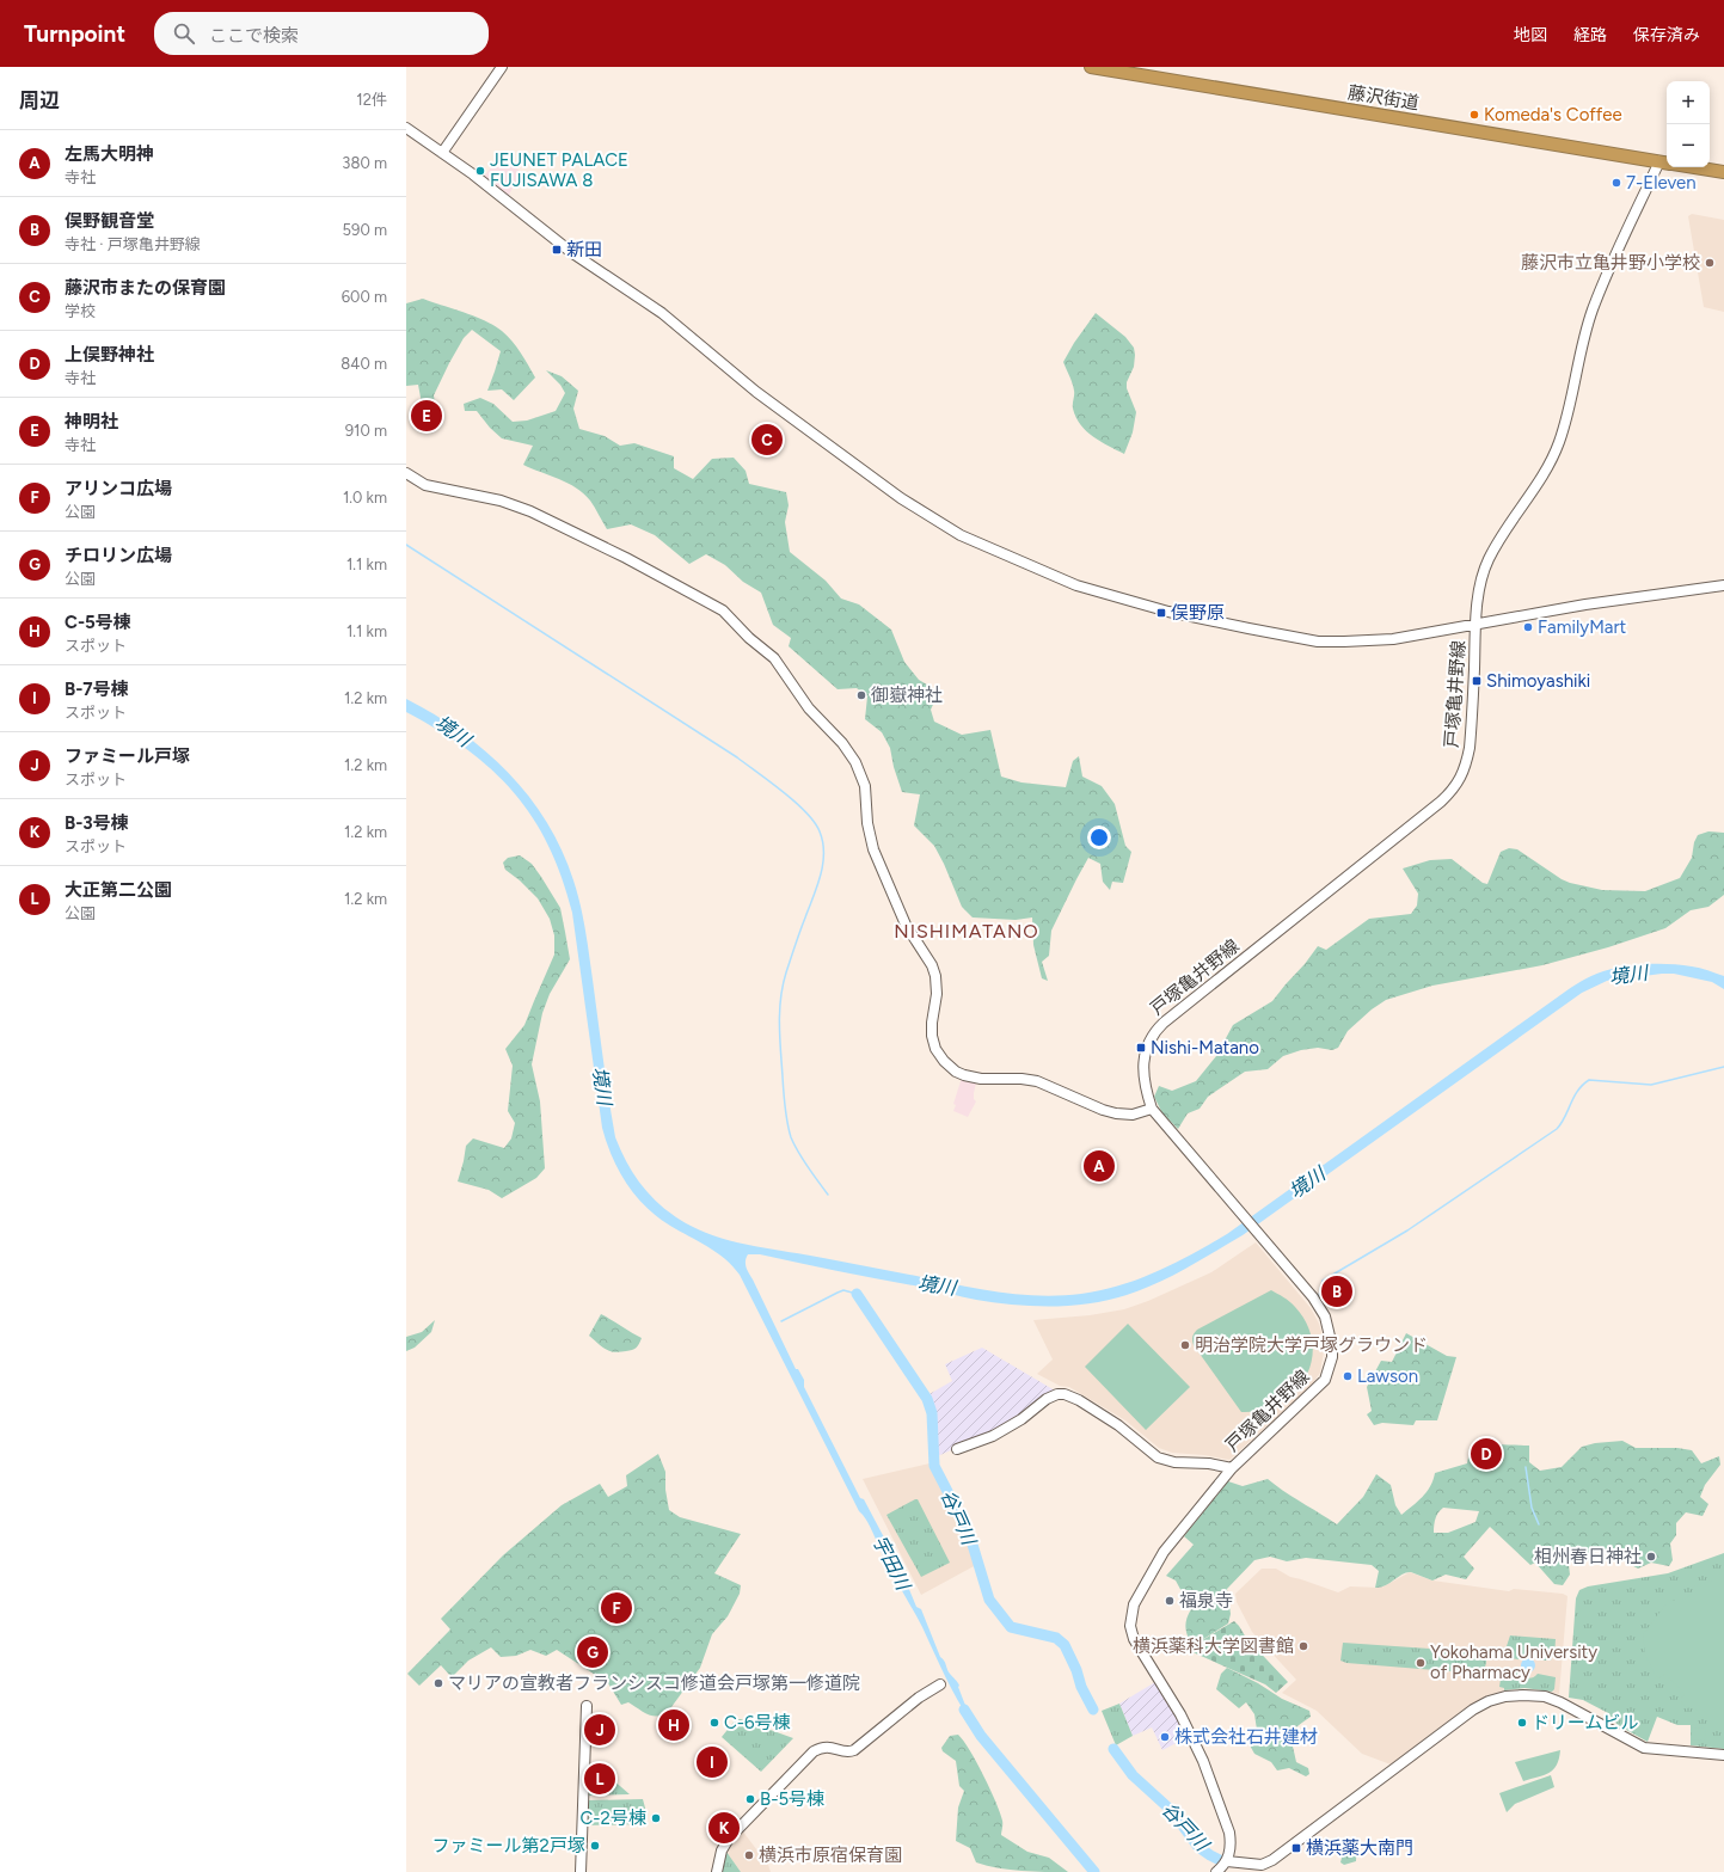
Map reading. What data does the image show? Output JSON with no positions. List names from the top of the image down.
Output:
{
  "streets": {
    "highway": ["藤沢街道"],
    "street": ["戸塚亀井野線"]
  },
  "districts": ["NISHIMATANO"],
  "water": ["境川", "谷戸川", "宇田川"],
  "places": {
    "other": [
      "Komeda's Coffee",
      "JEUNET PALACE FUJISAWA 8",
      "7-Eleven",
      "藤沢市立亀井野小学校",
      "FamilyMart",
      "御嶽神社",
      "明治学院大学戸塚グラウンド",
      "Lawson",
      "相州春日神社",
      "福泉寺",
      "横浜薬科大学図書館",
      "Yokohama University of Pharmacy",
      "マリアの宣教者フランシスコ修道会戸塚第一修道院",
      "C-6号棟",
      "ドリームビル",
      "株式会社石井建材",
      "B-5号棟",
      "C-2号棟",
      "ファミール第2戸塚",
      "横浜市原宿保育園"
    ],
    "transit": [
      "新田",
      "俣野原",
      "Shimoyashiki",
      "Nishi-Matano",
      "横浜薬大南門"
    ]
  },
  "page": {
    "header": "Turnpoint",
    "search": "ここで検索",
    "nav": ["地図", "経路", "保存済み"],
    "heading": ["周辺", "12件"],
    "map_buttons": ["+", "−"],
    "list": [
      {
        "mark": "A",
        "name": "左馬大明神",
        "note": "寺社",
        "value": "380 m"
      },
      {
        "mark": "B",
        "name": "俣野観音堂",
        "note": "寺社 · 戸塚亀井野線",
        "value": "590 m"
      },
      {
        "mark": "C",
        "name": "藤沢市またの保育園",
        "note": "学校",
        "value": "600 m"
      },
      {
        "mark": "D",
        "name": "上俣野神社",
        "note": "寺社",
        "value": "840 m"
      },
      {
        "mark": "E",
        "name": "神明社",
        "note": "寺社",
        "value": "910 m"
      },
      {
        "mark": "F",
        "name": "アリンコ広場",
        "note": "公園",
        "value": "1.0 km"
      },
      {
        "mark": "G",
        "name": "チロリン広場",
        "note": "公園",
        "value": "1.1 km"
      },
      {
        "mark": "H",
        "name": "C-5号棟",
        "note": "スポット",
        "value": "1.1 km"
      },
      {
        "mark": "I",
        "name": "B-7号棟",
        "note": "スポット",
        "value": "1.2 km"
      },
      {
        "mark": "J",
        "name": "ファミール戸塚",
        "note": "スポット",
        "value": "1.2 km"
      },
      {
        "mark": "K",
        "name": "B-3号棟",
        "note": "スポット",
        "value": "1.2 km"
      },
      {
        "mark": "L",
        "name": "大正第二公園",
        "note": "公園",
        "value": "1.2 km"
      }
    ],
    "pins": [
      "E",
      "C",
      "A",
      "B",
      "D",
      "F",
      "G",
      "H",
      "J",
      "I",
      "L",
      "K"
    ]
  }
}
